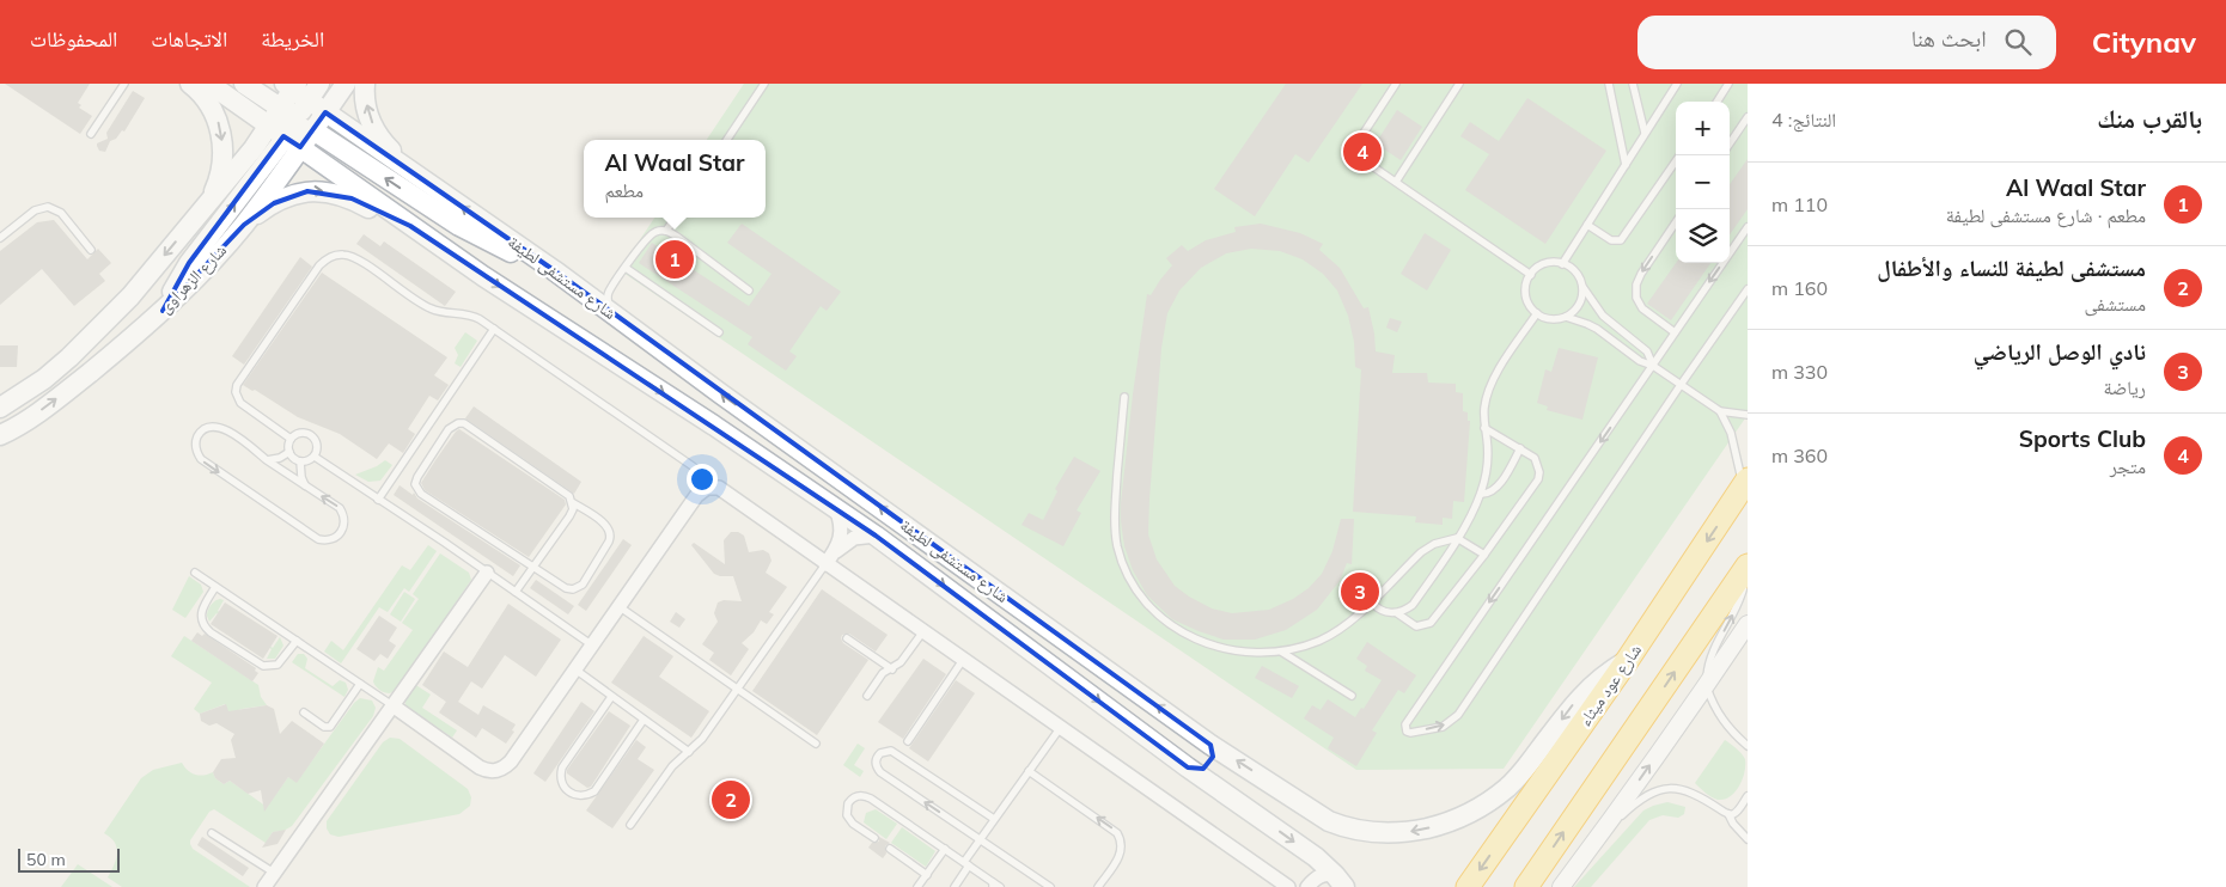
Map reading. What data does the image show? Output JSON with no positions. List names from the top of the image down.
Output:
{
  "streets": {
    "highway": ["شارع عود ميثاء"],
    "main road": ["شارع مستشفى لطيفة", "شارع الزهراوى"]
  },
  "crossings": [
    ["شارع مستشفى لطيفة", "شارع الزهراوى"],
    ["شارع مستشفى لطيفة", "شارع عود ميثاء"]
  ],
  "scale_bar": "50 m",
  "page": {
    "header": "Citynav",
    "search": "ابحث هنا",
    "nav": ["الخريطة", "الاتجاهات", "المحفوظات"],
    "heading": ["بالقرب منك", "النتائج: 4"],
    "map_buttons": ["+", "−"],
    "pins": [
      "4",
      "1",
      "3",
      "2"
    ],
    "popup": ["Al Waal Star", "مطعم"],
    "list": [
      {
        "mark": "1",
        "name": "Al Waal Star",
        "note": "مطعم · شارع مستشفى لطيفة",
        "value": "110 m"
      },
      {
        "mark": "2",
        "name": "مستشفى لطيفة للنساء والأطفال",
        "note": "مستشفى",
        "value": "160 m"
      },
      {
        "mark": "3",
        "name": "نادي الوصل الرياضي",
        "note": "رياضة",
        "value": "330 m"
      },
      {
        "mark": "4",
        "name": "Sports Club",
        "note": "متجر",
        "value": "360 m"
      }
    ],
    "scale": "50 m"
  }
}
